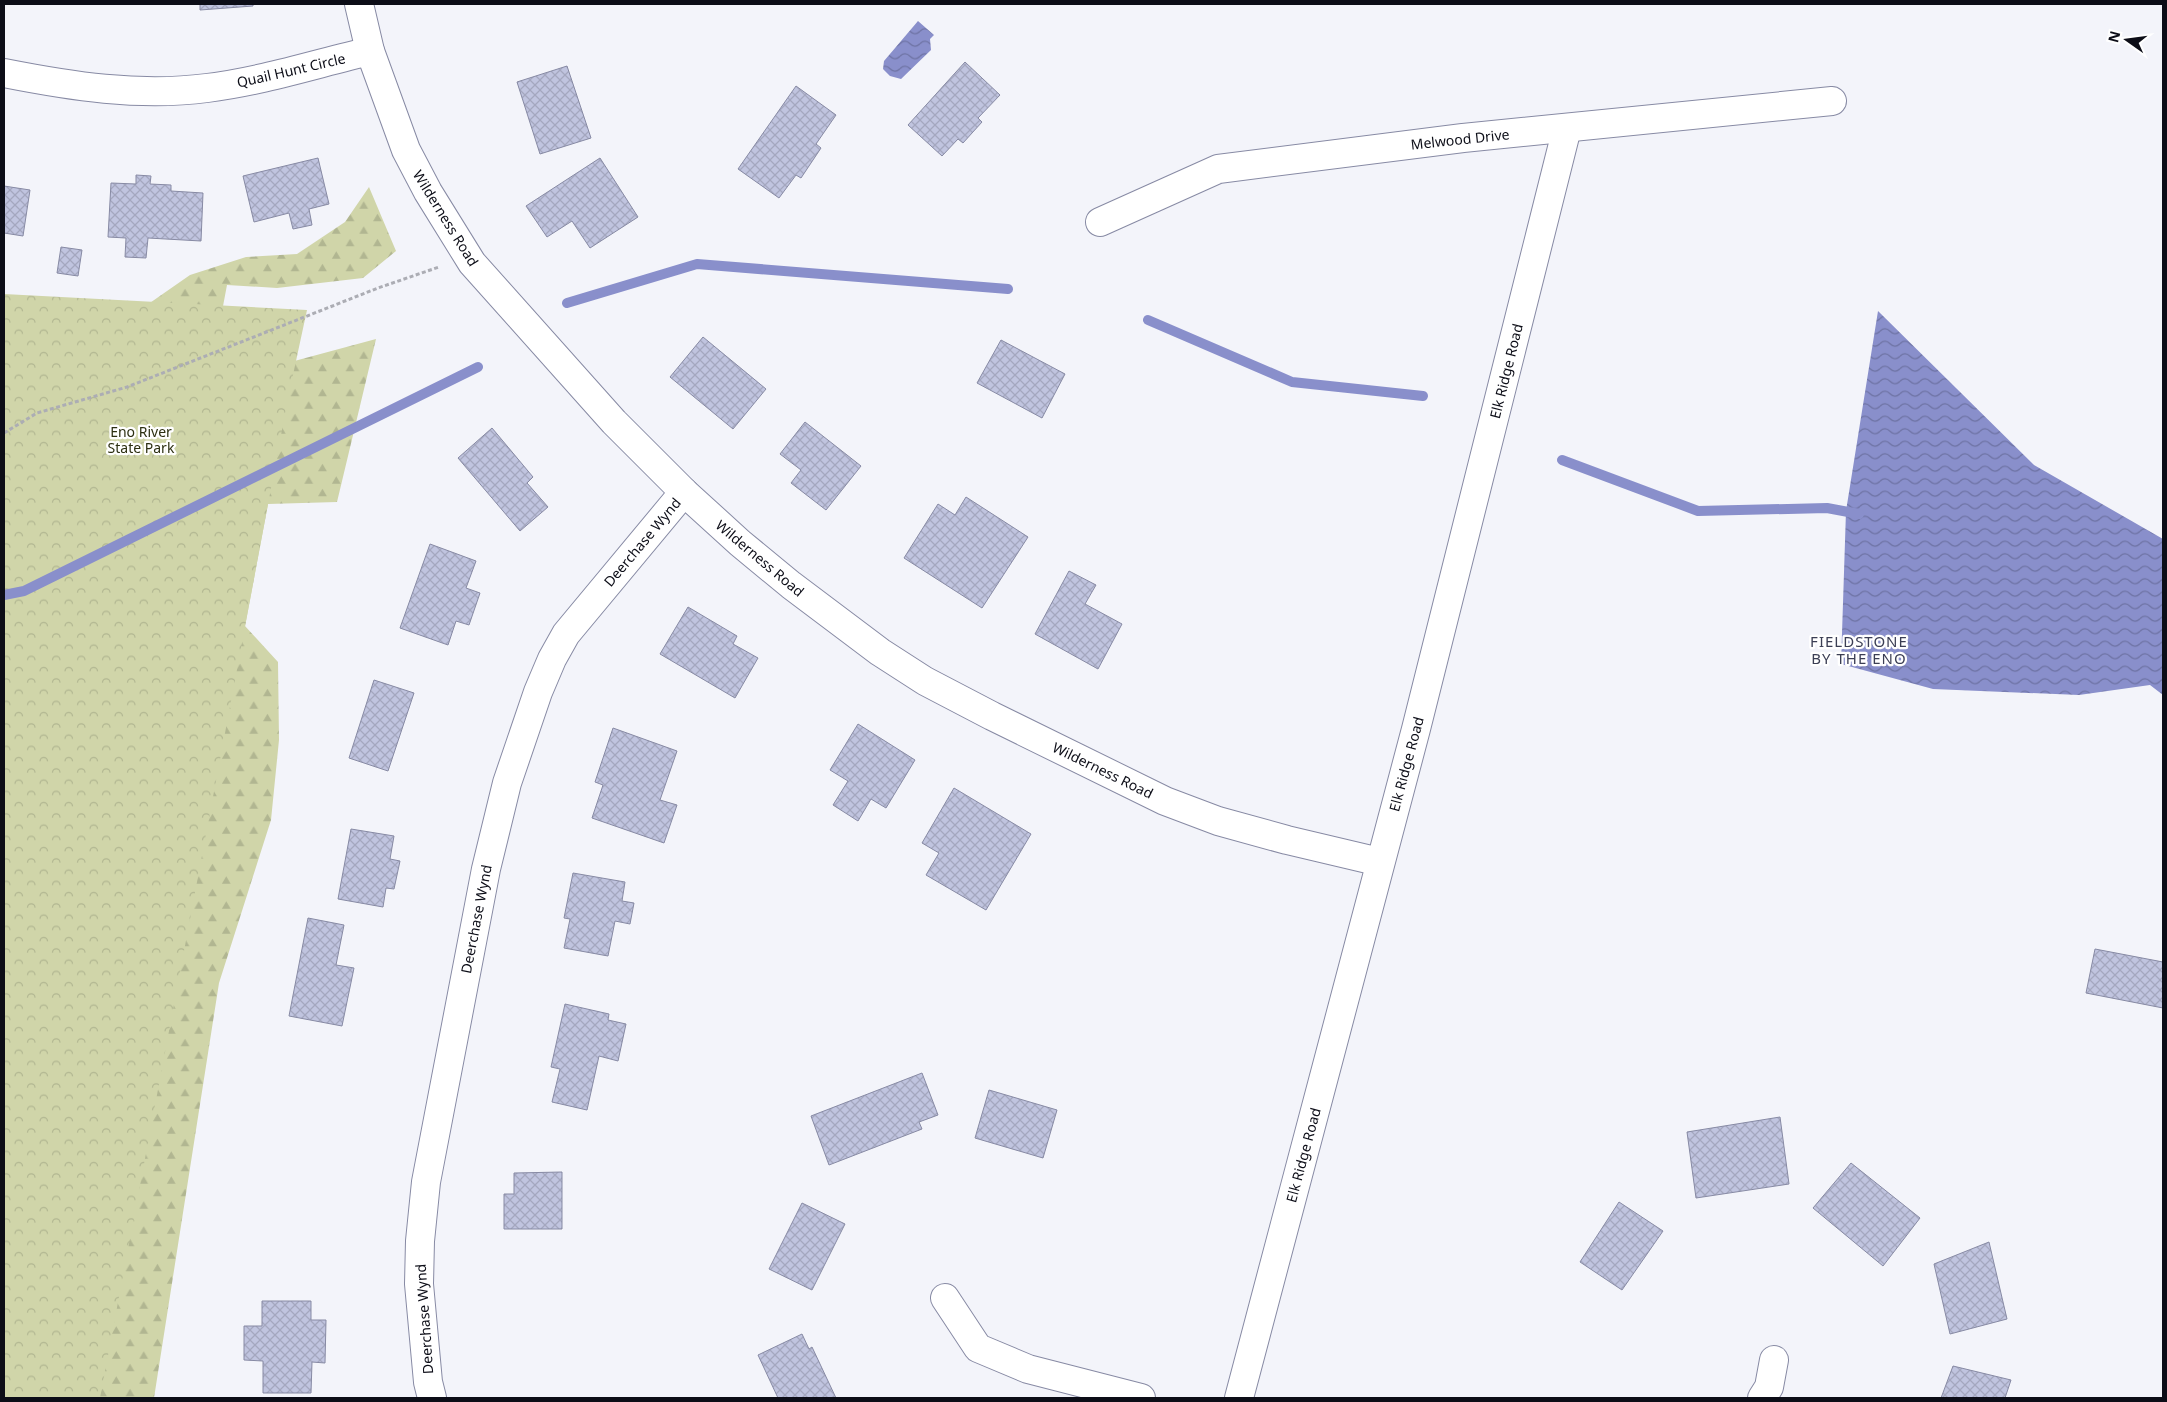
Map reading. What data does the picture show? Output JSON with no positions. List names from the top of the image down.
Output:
{
  "streets": {
    "street": [
      "Quail Hunt Circle",
      "Melwood Drive",
      "Wilderness Road",
      "Elk Ridge Road",
      "Deerchase Wynd"
    ]
  },
  "crossings": [
    ["Quail Hunt Circle", "Wilderness Road"],
    ["Melwood Drive", "Elk Ridge Road"],
    ["Wilderness Road", "Elk Ridge Road"],
    ["Wilderness Road", "Deerchase Wynd"]
  ],
  "districts": ["FIELDSTONE BY THE ENO"],
  "parks": ["Eno River State Park"],
  "north": "left"
}
